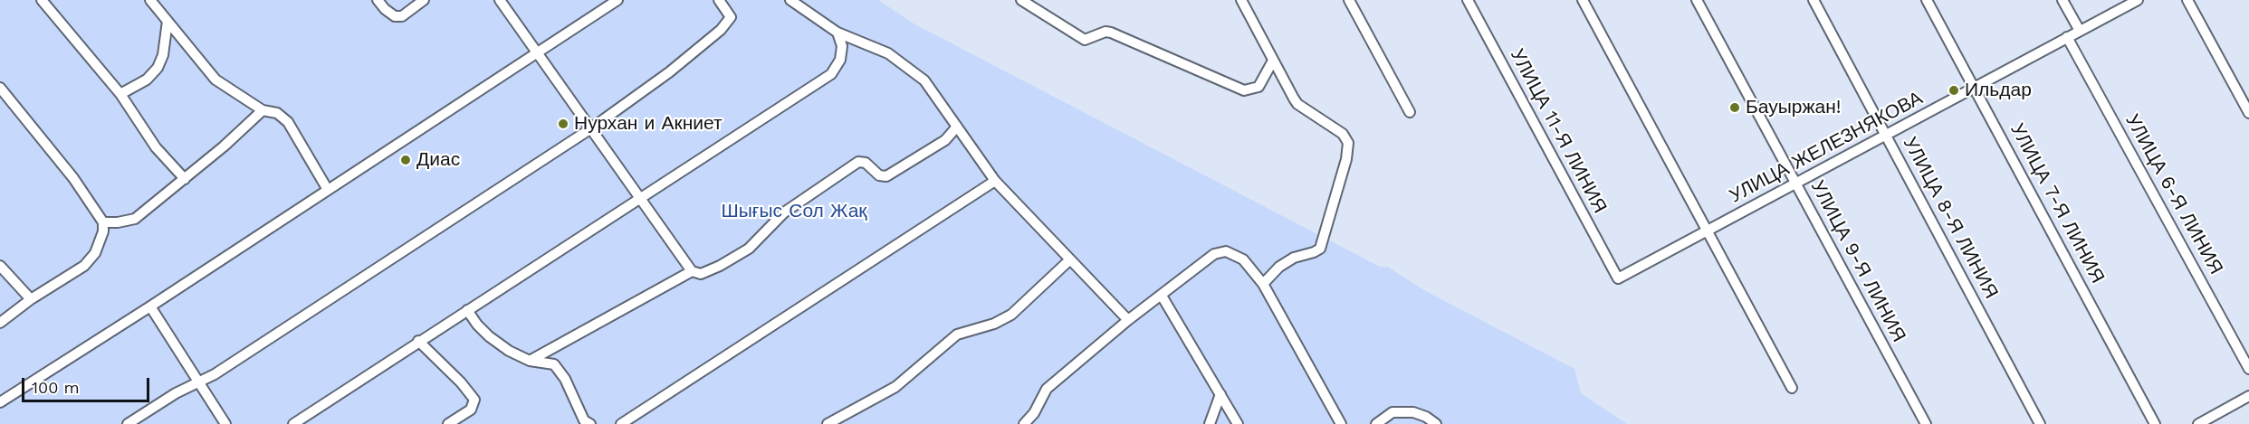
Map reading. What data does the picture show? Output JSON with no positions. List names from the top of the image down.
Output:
{
  "streets": {
    "street": [
      "УЛИЦА 11-Я ЛИНИЯ",
      "УЛИЦА ЖЕЛЕЗНЯКОВА",
      "УЛИЦА 6-Я ЛИНИЯ",
      "УЛИЦА 7-Я ЛИНИЯ",
      "УЛИЦА 8-Я ЛИНИЯ",
      "УЛИЦА 9-Я ЛИНИЯ"
    ]
  },
  "crossings": [
    ["УЛИЦА 11-Я ЛИНИЯ", "УЛИЦА ЖЕЛЕЗНЯКОВА"],
    ["УЛИЦА ЖЕЛЕЗНЯКОВА", "УЛИЦА 6-Я ЛИНИЯ"],
    ["УЛИЦА ЖЕЛЕЗНЯКОВА", "УЛИЦА 7-Я ЛИНИЯ"],
    ["УЛИЦА ЖЕЛЕЗНЯКОВА", "УЛИЦА 8-Я ЛИНИЯ"],
    ["УЛИЦА ЖЕЛЕЗНЯКОВА", "УЛИЦА 9-Я ЛИНИЯ"]
  ],
  "parks": ["Шығыс Сол Жақ"],
  "places": [
    "Ильдар",
    "Бауыржан!",
    "Нурхан и Акниет",
    "Диас"
  ],
  "scale_bar": "100 m"
}
